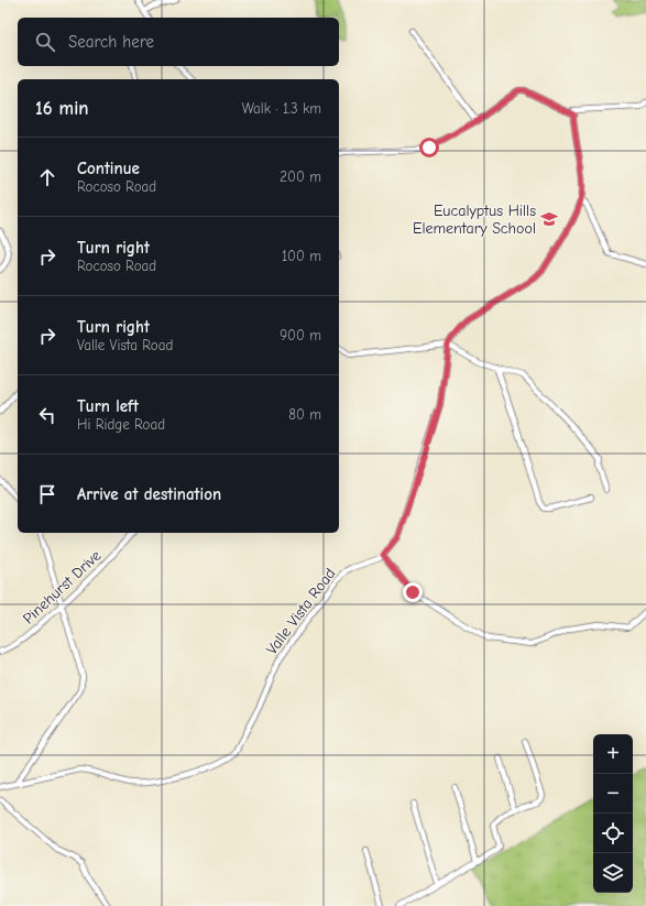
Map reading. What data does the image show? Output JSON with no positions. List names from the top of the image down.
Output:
{
  "streets": {
    "street": ["Pinehurst Drive", "Valle Vista Road"]
  },
  "places": {
    "school or university": ["Eucalyptus Hills Elementary School"]
  },
  "page": {
    "search": "Search here",
    "heading": ["16 min", "Walk · 1.3 km"],
    "list": [
      ["Continue", "Rocoso Road", "200 m"],
      ["Turn right", "Rocoso Road", "100 m"],
      ["Turn right", "Valle Vista Road", "900 m"],
      ["Turn left", "Hi Ridge Road", "80 m"],
      "Arrive at destination"
    ],
    "map_buttons": ["+", "−"]
  }
}
